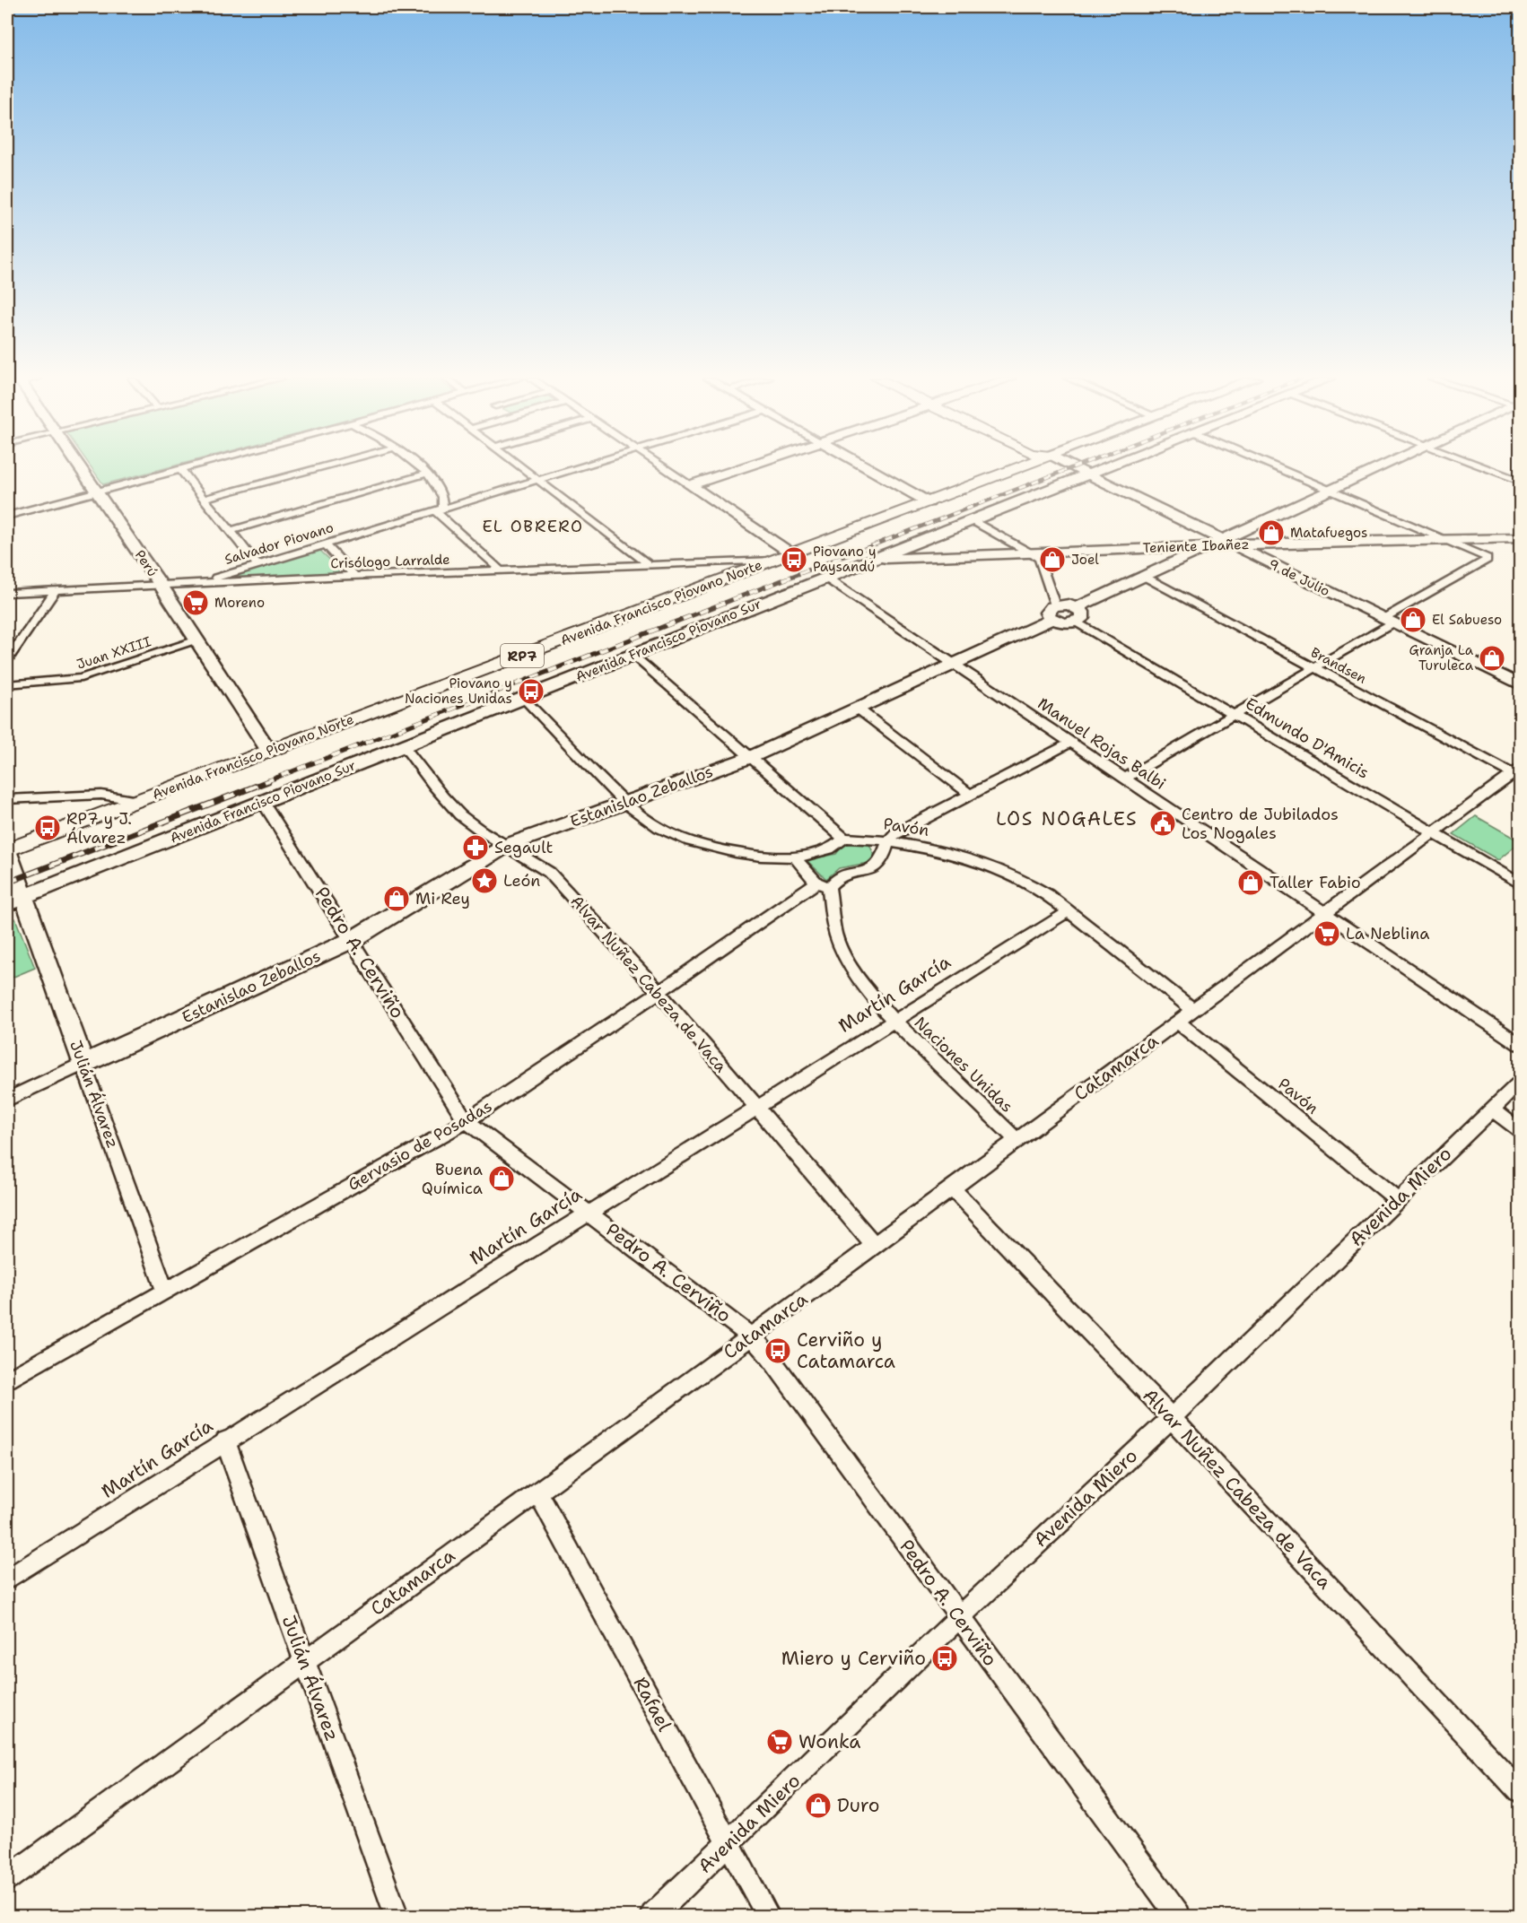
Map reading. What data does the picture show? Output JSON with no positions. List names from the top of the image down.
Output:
{
  "streets": {
    "main road": ["Avenida Francisco Piovano Norte", "RP7"],
    "street": [
      "Salvador Piovano",
      "Teniente Ibañez",
      "Crisólogo Larralde",
      "Perú",
      "9 de Julio",
      "Avenida Francisco Piovano Sur",
      "Juan XXIII",
      "Brandsen",
      "Edmundo D'Amicis",
      "Manuel Rojas Balbi",
      "Estanislao Zeballos",
      "Pavón",
      "Pedro A. Cerviño",
      "Alvar Nuñez Cabeza de Vaca",
      "Martín García",
      "Naciones Unidas",
      "Catamarca",
      "Julián Álvarez",
      "Gervasio de Posadas",
      "Avenida Miero",
      "Rafael"
    ]
  },
  "crossings": [
    ["Salvador Piovano", "Crisólogo Larralde"],
    ["Teniente Ibañez", "9 de Julio"],
    ["Teniente Ibañez", "Avenida Francisco Piovano Sur"],
    ["Crisólogo Larralde", "Perú"],
    ["Crisólogo Larralde", "Avenida Francisco Piovano Norte"],
    ["Perú", "Avenida Francisco Piovano Norte"],
    ["Perú", "Juan XXIII"],
    ["9 de Julio", "Avenida Francisco Piovano Sur"],
    ["Avenida Francisco Piovano Norte", "Julián Álvarez"],
    ["Avenida Francisco Piovano Sur", "Manuel Rojas Balbi"],
    ["Avenida Francisco Piovano Sur", "Pedro A. Cerviño"],
    ["Avenida Francisco Piovano Sur", "Alvar Nuñez Cabeza de Vaca"],
    ["Avenida Francisco Piovano Sur", "Julián Álvarez"],
    ["Brandsen", "Catamarca"],
    ["Edmundo D'Amicis", "Catamarca"],
    ["Manuel Rojas Balbi", "Estanislao Zeballos"],
    ["Manuel Rojas Balbi", "Catamarca"],
    ["Manuel Rojas Balbi", "Gervasio de Posadas"],
    ["Estanislao Zeballos", "Pedro A. Cerviño"],
    ["Estanislao Zeballos", "Alvar Nuñez Cabeza de Vaca"],
    ["Estanislao Zeballos", "Julián Álvarez"],
    ["Pavón", "Martín García"],
    ["Pavón", "Catamarca"],
    ["Pavón", "Gervasio de Posadas"],
    ["Pavón", "Avenida Miero"],
    ["Pedro A. Cerviño", "Martín García"],
    ["Pedro A. Cerviño", "Catamarca"],
    ["Pedro A. Cerviño", "Gervasio de Posadas"],
    ["Pedro A. Cerviño", "Avenida Miero"],
    ["Alvar Nuñez Cabeza de Vaca", "Martín García"],
    ["Alvar Nuñez Cabeza de Vaca", "Catamarca"],
    ["Alvar Nuñez Cabeza de Vaca", "Gervasio de Posadas"],
    ["Alvar Nuñez Cabeza de Vaca", "Avenida Miero"],
    ["Martín García", "Naciones Unidas"],
    ["Martín García", "Julián Álvarez"],
    ["Naciones Unidas", "Catamarca"],
    ["Naciones Unidas", "Gervasio de Posadas"],
    ["Catamarca", "Julián Álvarez"],
    ["Catamarca", "Rafael"],
    ["Julián Álvarez", "Gervasio de Posadas"],
    ["Avenida Miero", "Rafael"]
  ],
  "districts": ["EL OBRERO", "LOS NOGALES"],
  "places": {
    "shop": [
      "Matafuegos",
      "Joel",
      "El Sabueso",
      "Granja La Turuleca",
      "Taller Fabio",
      "Mi Rey",
      "Buena Química",
      "Duro"
    ],
    "bus stop": [
      "Piovano y Paysandú",
      "Piovano y Naciones Unidas",
      "RP7 y J. Álvarez",
      "Cerviño y Catamarca",
      "Miero y Cerviño"
    ],
    "supermarket": ["Moreno", "La Neblina", "Wonka"],
    "public building": ["Centro de Jubilados Los Nogales"],
    "pharmacy": ["Segault"],
    "place": ["León"]
  }
}
